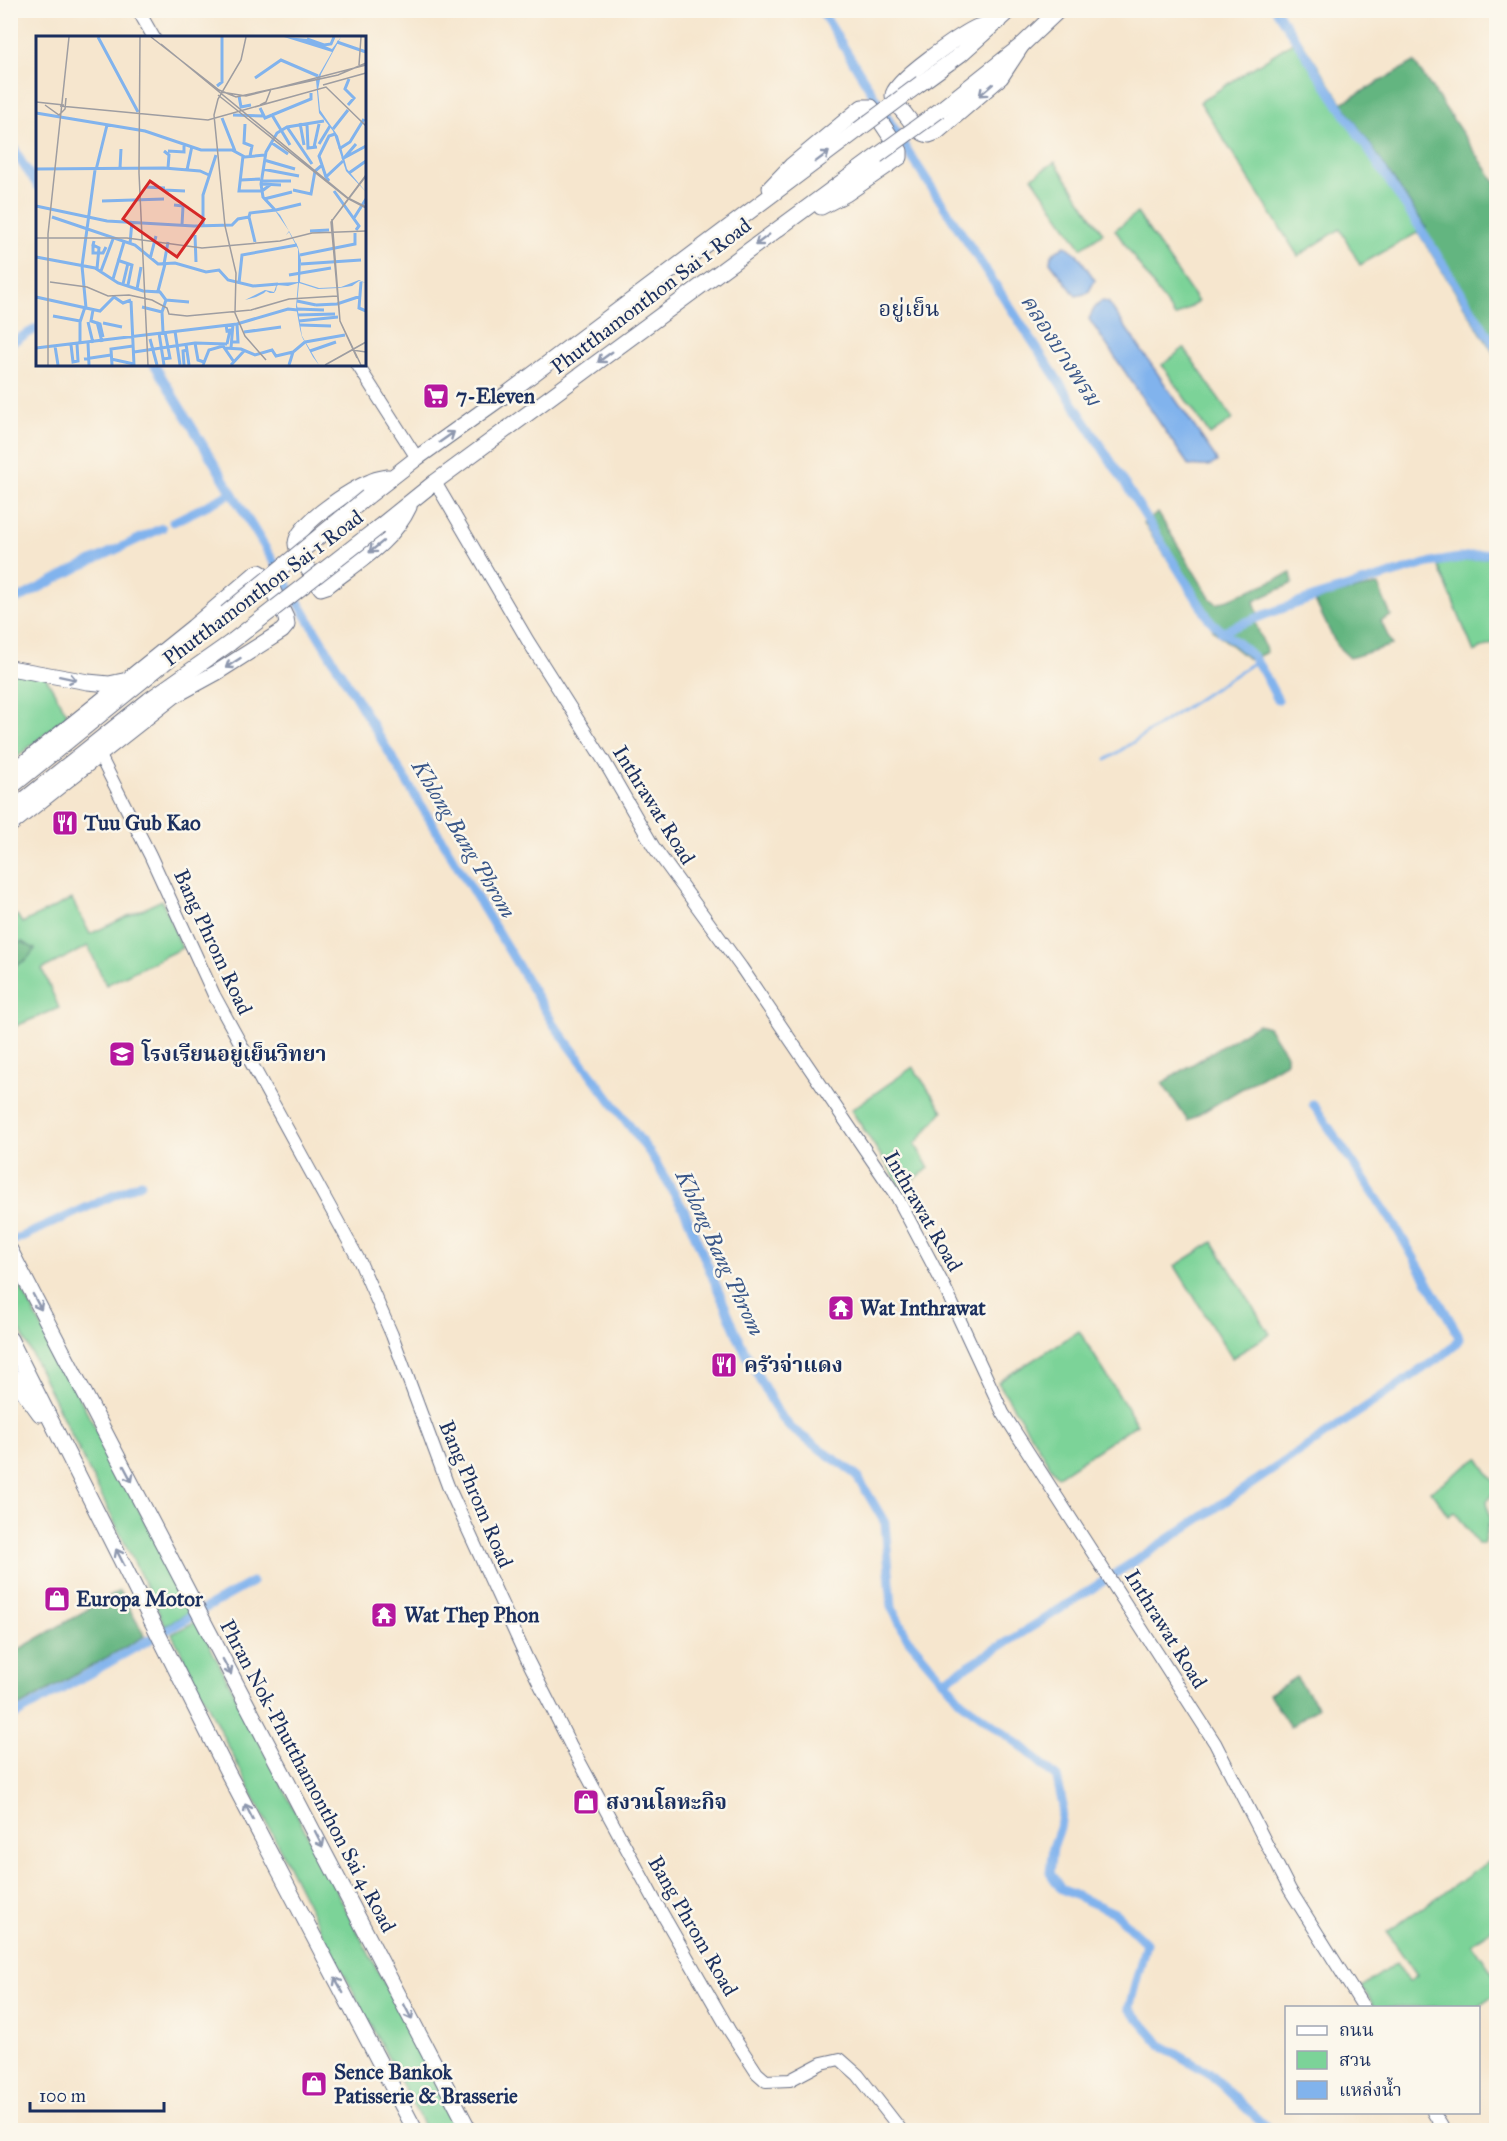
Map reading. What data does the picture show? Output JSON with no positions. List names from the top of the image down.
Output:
{
  "streets": {
    "main road": ["Phutthamonthon Sai 1 Road", "Phran Nok-Phutthamonthon Sai 4 Road"],
    "street": ["Inthrawat Road", "Bang Phrom Road"]
  },
  "crossings": [
    ["Phutthamonthon Sai 1 Road", "Inthrawat Road"]
  ],
  "districts": ["อยู่เย็น"],
  "water": ["คลองบางพรม", "Khlong Bang Phrom"],
  "places": {
    "supermarket": ["7-Eleven"],
    "restaurant": ["Tuu Gub Kao", "ครัวจ่าแดง"],
    "school or university": ["โรงเรียนอยู่เย็นวิทยา"],
    "temple": ["Wat Inthrawat", "Wat Thep Phon"],
    "shop": ["Europa Motor", "สงวนโลหะกิจ", "Sence Bankok Patisserie & Brasserie"]
  },
  "legend": ["ถนน", "สวน", "แหล่งน้ำ"],
  "scale_bar": "100 m"
}
